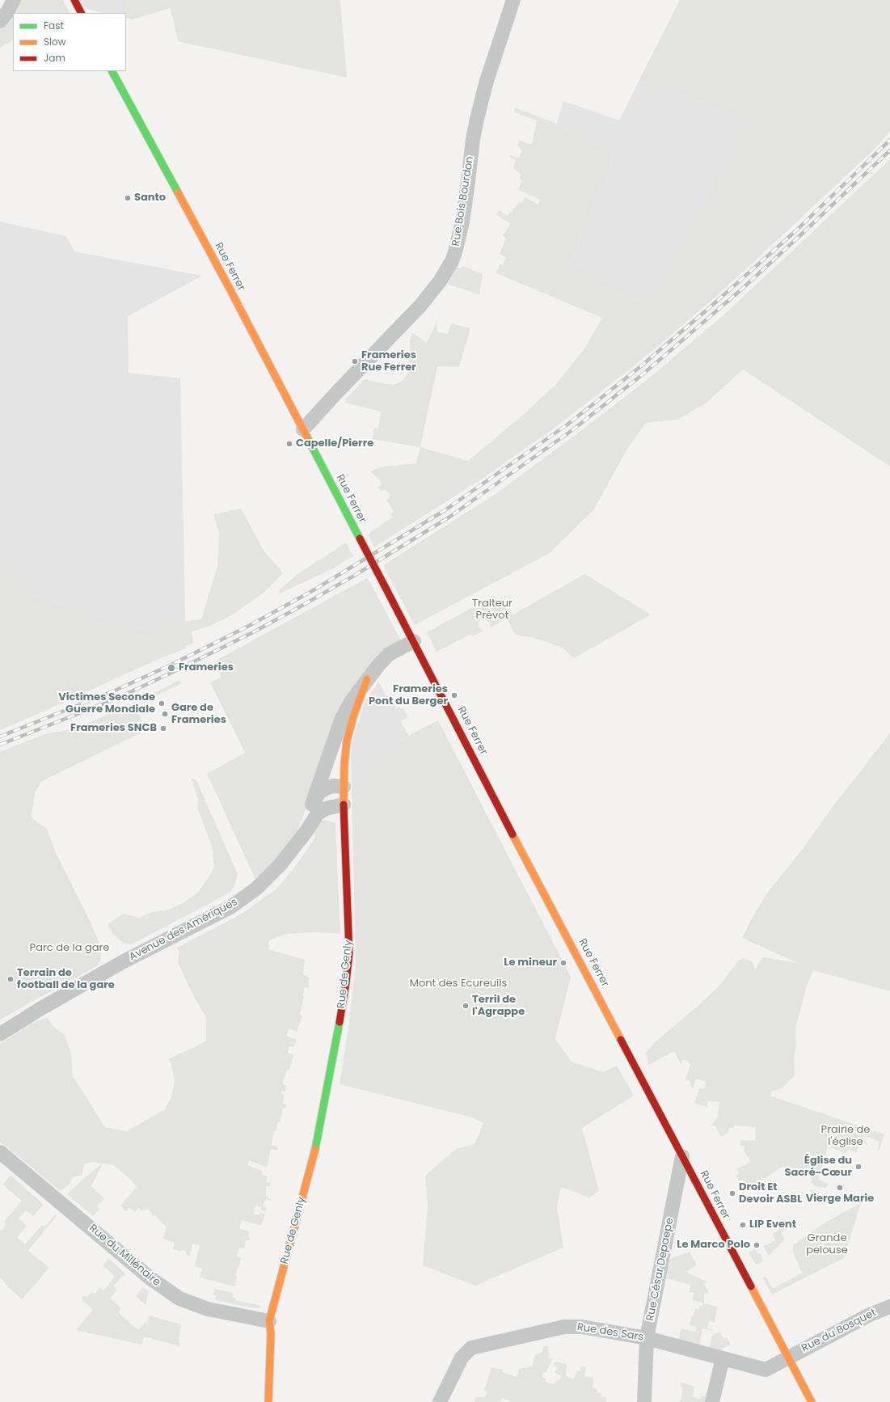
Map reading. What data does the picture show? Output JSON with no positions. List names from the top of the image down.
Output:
{
  "streets": {
    "main road": ["Rue Ferrer", "Rue de Genly"],
    "street": [
      "Rue Bois Bourdon",
      "Avenue des Amériques",
      "Rue du Millénaire",
      "Rue César Depaepe",
      "Rue du Bosquet",
      "Rue des Sars"
    ]
  },
  "crossings": [
    ["Rue Bois Bourdon", "Rue Ferrer"],
    ["Rue Ferrer", "Rue César Depaepe"],
    ["Rue Ferrer", "Rue du Bosquet"],
    ["Rue Ferrer", "Rue des Sars"],
    ["Avenue des Amériques", "Rue de Genly"],
    ["Rue de Genly", "Rue du Millénaire"],
    ["Rue César Depaepe", "Rue des Sars"],
    ["Rue du Bosquet", "Rue des Sars"]
  ],
  "parks": [
    "Traiteur Prévot",
    "Parc de la gare",
    "Mont des Ecureuils",
    "Prairie de l'église",
    "Grande pelouse"
  ],
  "places": [
    "Santo",
    "Frameries Rue Ferrer",
    "Capelle/Pierre",
    "Frameries",
    "Frameries Pont du Berger",
    "Victimes Seconde Guerre Mondiale",
    "Gare de Frameries",
    "Frameries SNCB",
    "Le mineur",
    "Terrain de football de la gare",
    "Terril de l'Agrappe",
    "Église du Sacré-Cœur",
    "Vierge Marie",
    "Droit Et Devoir ASBL",
    "LIP Event",
    "Le Marco Polo"
  ],
  "legend": ["Fast", "Slow", "Jam"]
}
